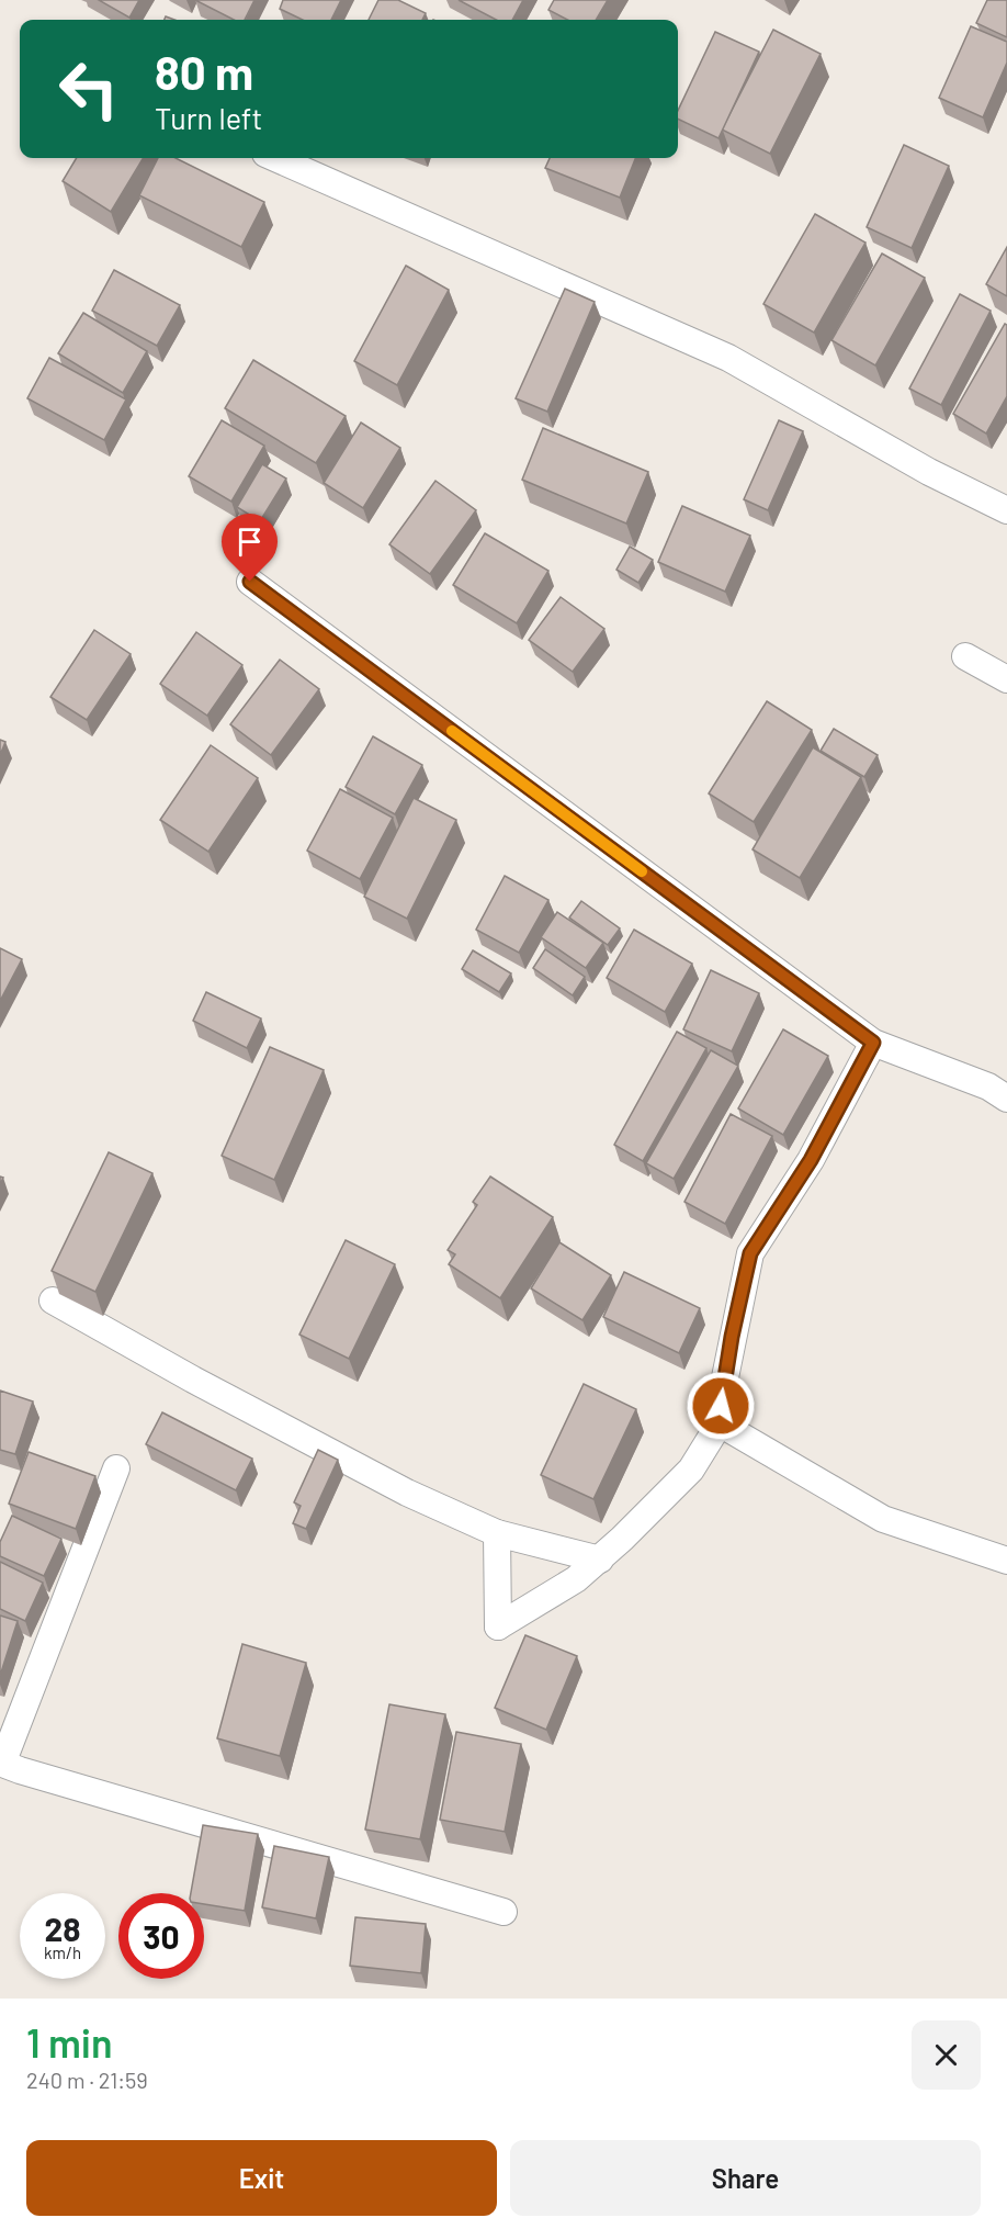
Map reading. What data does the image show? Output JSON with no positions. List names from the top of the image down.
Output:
{
  "page": {
    "turn": ["80 m", "Turn left"],
    "speed": "28 km/h",
    "limit": "30",
    "heading": ["1 min", "240 m · 21:59"],
    "buttons": ["Exit", "Share"]
  }
}
